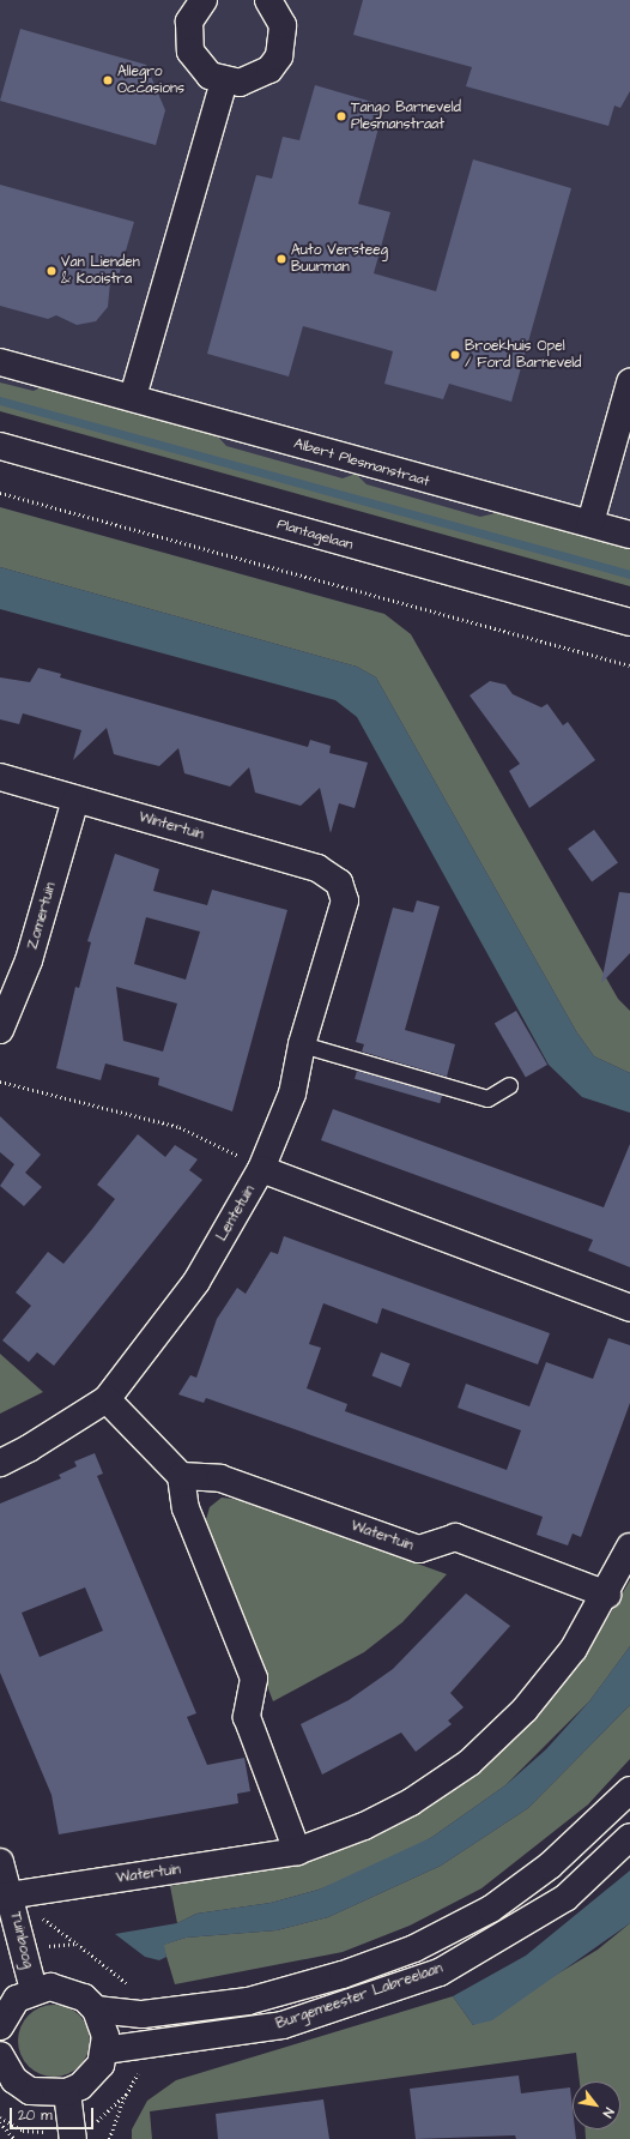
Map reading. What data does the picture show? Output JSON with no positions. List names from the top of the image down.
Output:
{
  "streets": {
    "street": [
      "Albert Plesmanstraat",
      "Plantagelaan",
      "Wintertuin",
      "Zomertuin",
      "Lentetuin",
      "Watertuin",
      "Tuinboog",
      "Burgemeester Labreelaan"
    ]
  },
  "crossings": [
    ["Wintertuin", "Zomertuin"],
    ["Wintertuin", "Lentetuin"],
    ["Watertuin", "Tuinboog"]
  ],
  "places": [
    "Allegro Occasions",
    "Tango Barneveld Plesmanstraat",
    "Auto Versteeg Buurman",
    "Van Lienden & Kooistra",
    "Broekhuis Opel / Ford Barneveld"
  ],
  "scale_bar": "20 m",
  "north": "bottom right"
}
